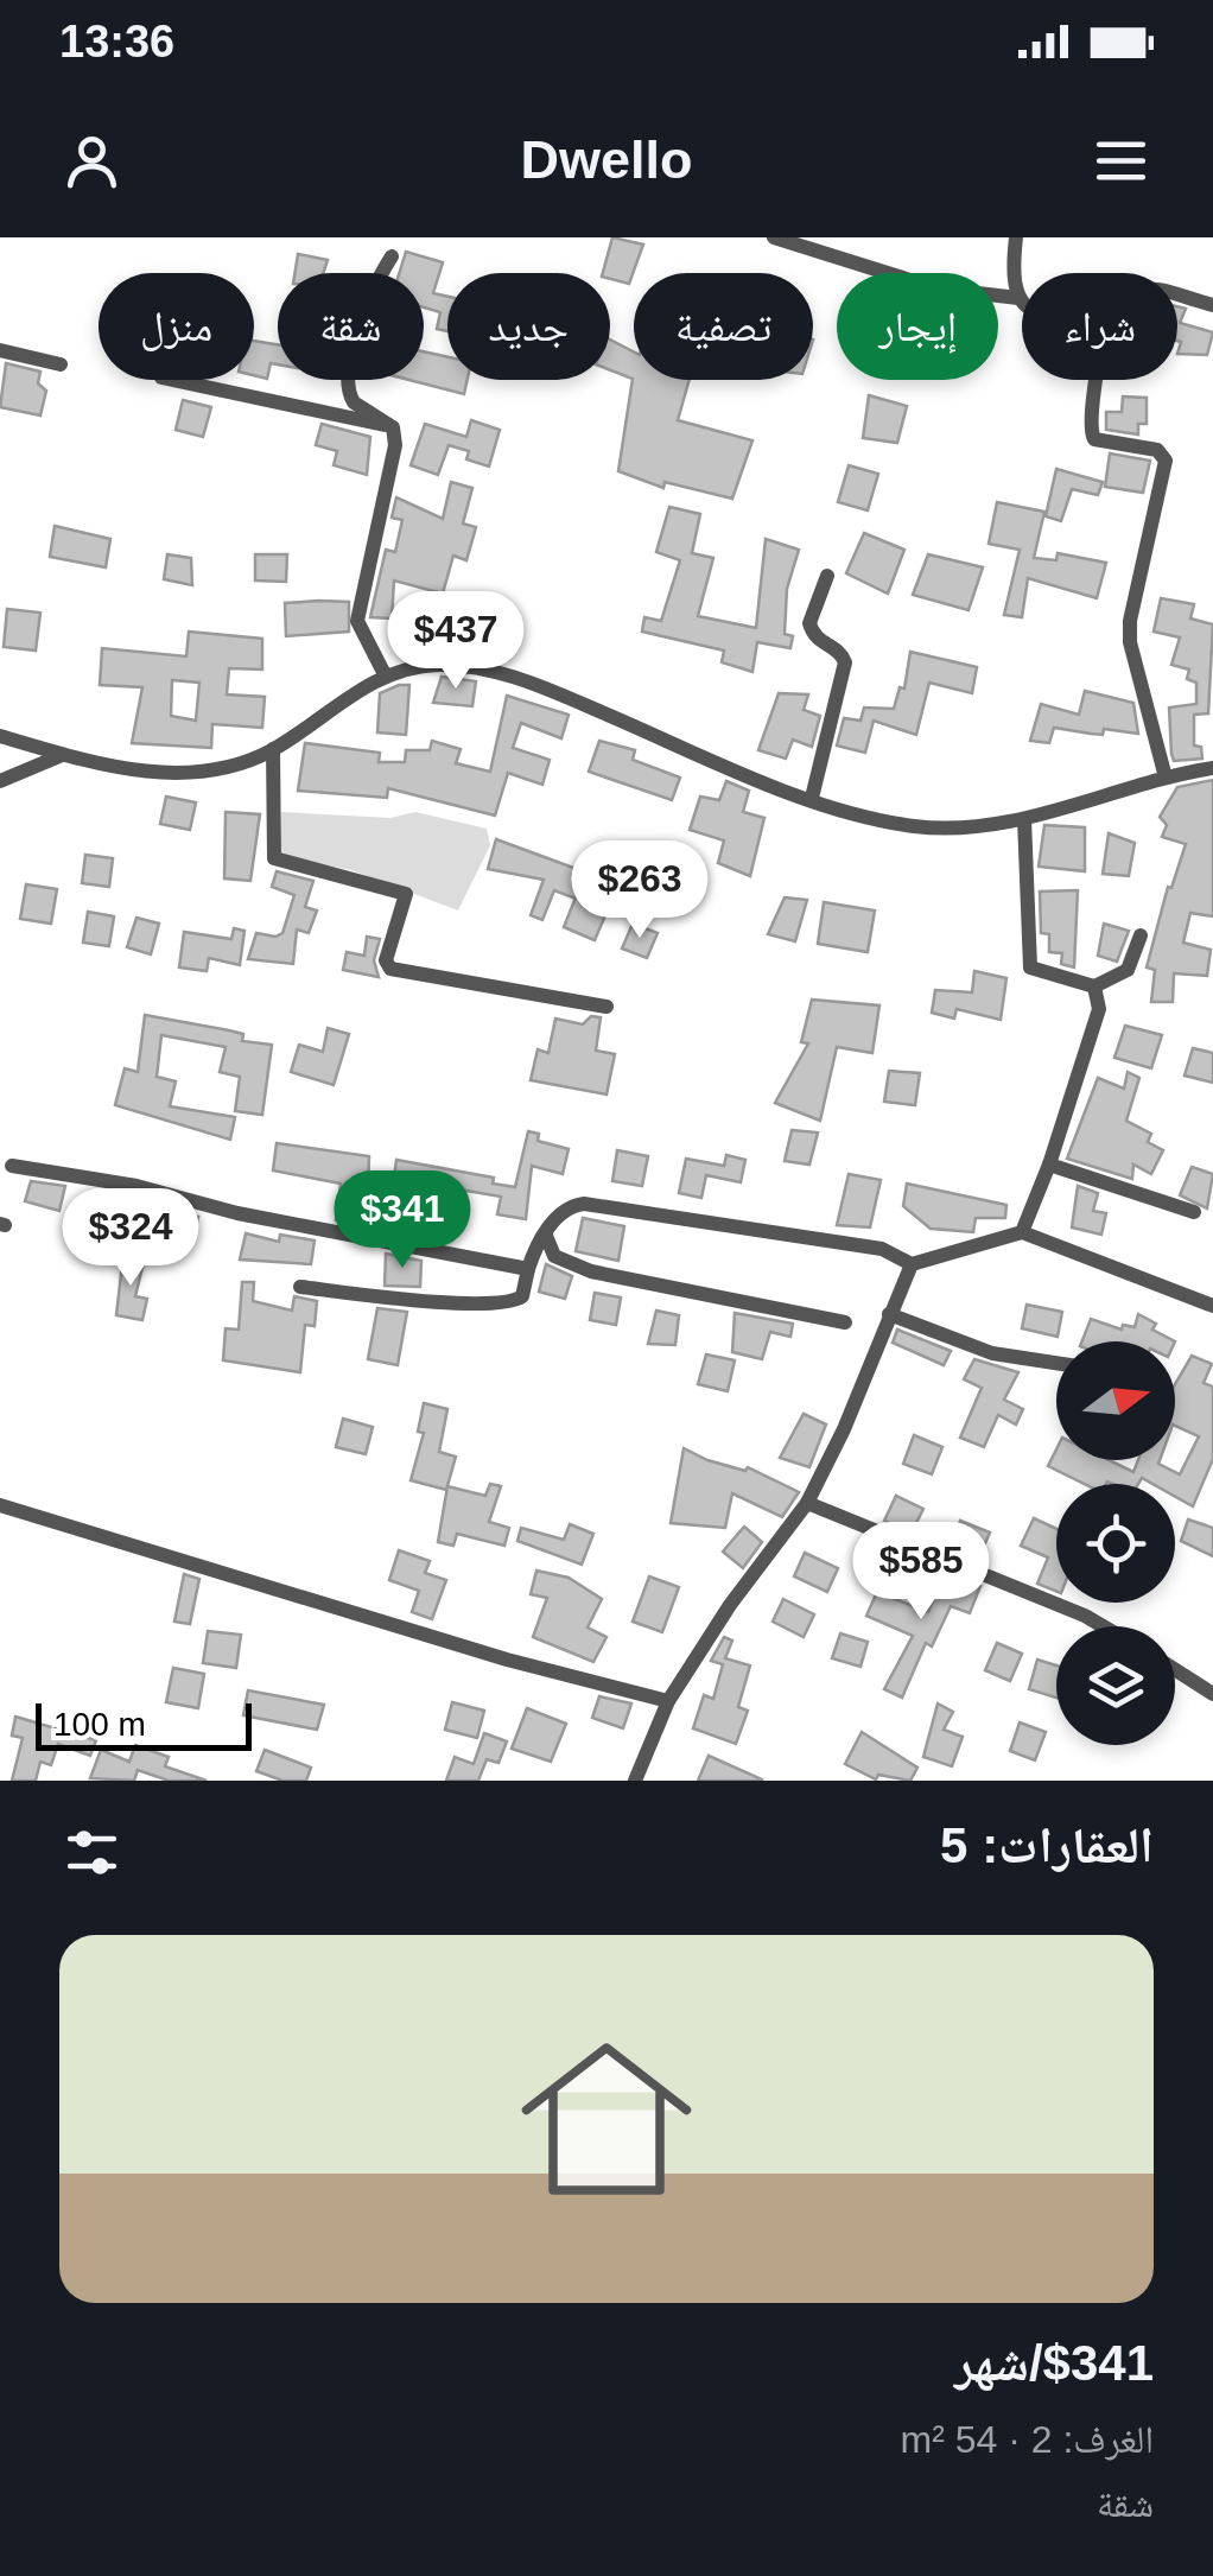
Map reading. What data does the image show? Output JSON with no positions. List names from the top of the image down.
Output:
{
  "scale_bar": "100 m",
  "north": "right",
  "page": {
    "status": "13:36",
    "header": "Dwello",
    "chip": [
      "شراء",
      "إيجار",
      "تصفية",
      "جديد",
      "شقة",
      "منزل"
    ],
    "price": [
      "$437",
      "$263",
      "$341",
      "$324",
      "$585"
    ],
    "scale": "100 m",
    "heading": "العقارات: 5",
    "list": [
      {
        "name": "$341/شهر",
        "note": "الغرف: 2 · 54 m² · شقة"
      }
    ]
  }
}
